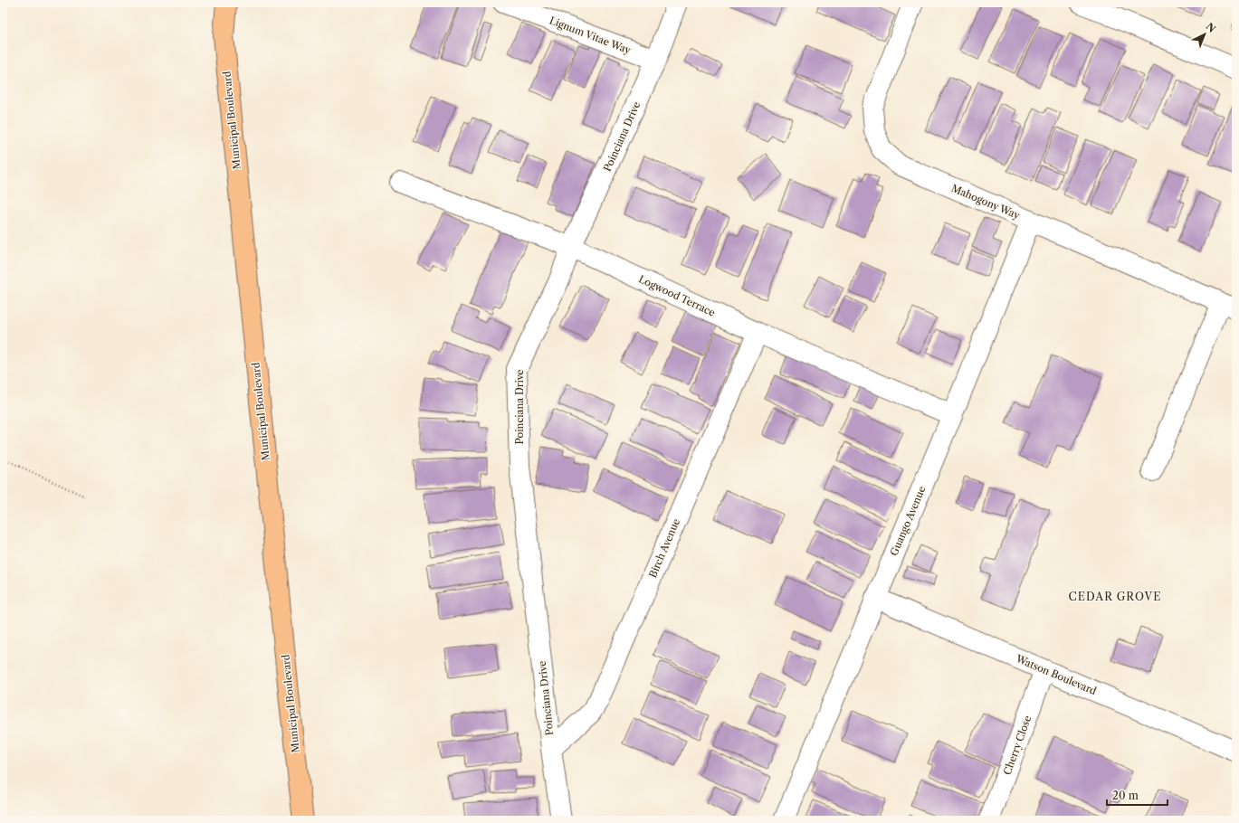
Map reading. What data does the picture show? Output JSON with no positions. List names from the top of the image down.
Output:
{
  "streets": {
    "main road": ["Municipal Boulevard"],
    "street": [
      "Lignum Vitae Way",
      "Poinciana Drive",
      "Mahogony Way",
      "Logwood Terrace",
      "Guango Avenue",
      "Birch Avenue",
      "Watson Boulevard",
      "Cherry Close"
    ]
  },
  "crossings": [
    ["Lignum Vitae Way", "Poinciana Drive"],
    ["Poinciana Drive", "Logwood Terrace"],
    ["Poinciana Drive", "Birch Avenue"],
    ["Mahogony Way", "Guango Avenue"],
    ["Logwood Terrace", "Guango Avenue"],
    ["Logwood Terrace", "Birch Avenue"],
    ["Guango Avenue", "Watson Boulevard"],
    ["Watson Boulevard", "Cherry Close"]
  ],
  "districts": ["CEDAR GROVE"],
  "scale_bar": "20 m",
  "north": "top right"
}
